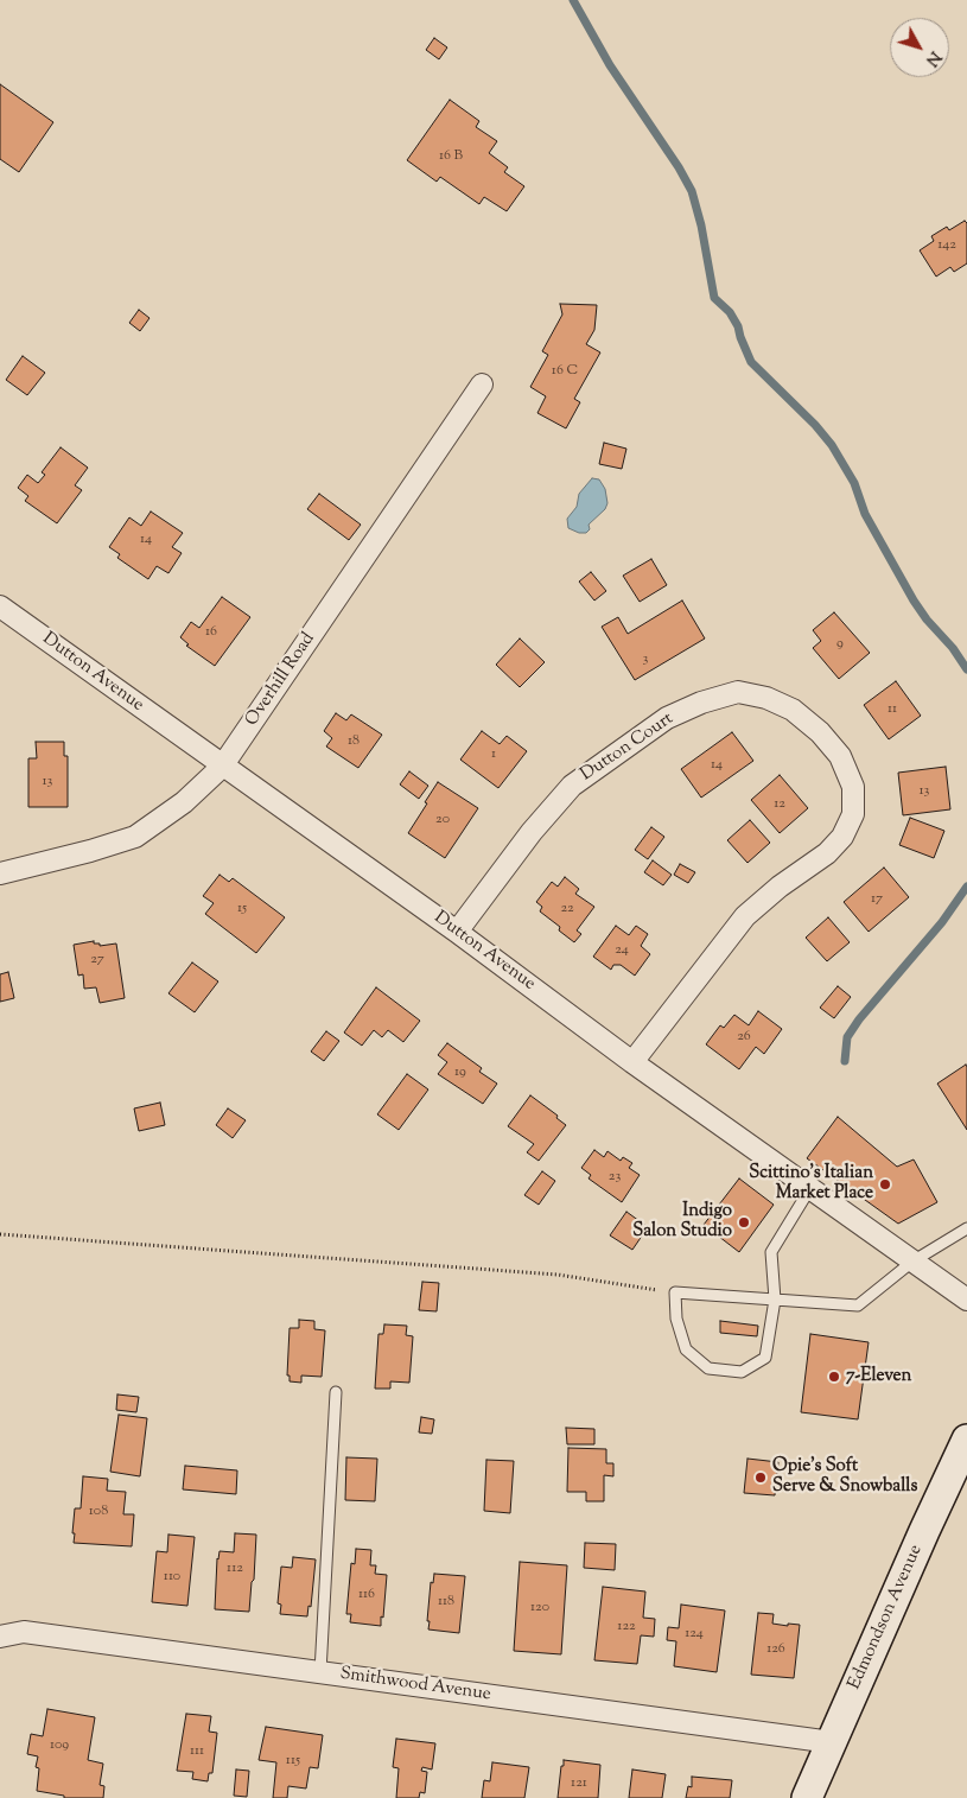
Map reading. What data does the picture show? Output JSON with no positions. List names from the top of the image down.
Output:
{
  "streets": {
    "main road": ["Edmondson Avenue"],
    "street": [
      "Dutton Avenue",
      "Overhill Road",
      "Dutton Court",
      "Smithwood Avenue"
    ]
  },
  "crossings": [
    ["Dutton Avenue", "Overhill Road"],
    ["Dutton Avenue", "Dutton Court"],
    ["Edmondson Avenue", "Smithwood Avenue"]
  ],
  "places": [
    "Scittino's Italian Market Place",
    "Indigo Salon Studio",
    "7-Eleven",
    "Opie's Soft Serve & Snowballs"
  ],
  "house_numbers": [
    "16 B",
    "142",
    "16 C",
    "14",
    "16",
    "9",
    "3",
    "11",
    "18",
    "1",
    "14",
    "13",
    "13",
    "12",
    "20",
    "17",
    "15",
    "22",
    "24",
    "27",
    "26",
    "19",
    "23",
    "108",
    "112",
    "110",
    "116",
    "118",
    "120",
    "122",
    "124",
    "126",
    "109",
    "111",
    "115",
    "121"
  ],
  "north": "bottom right"
}
